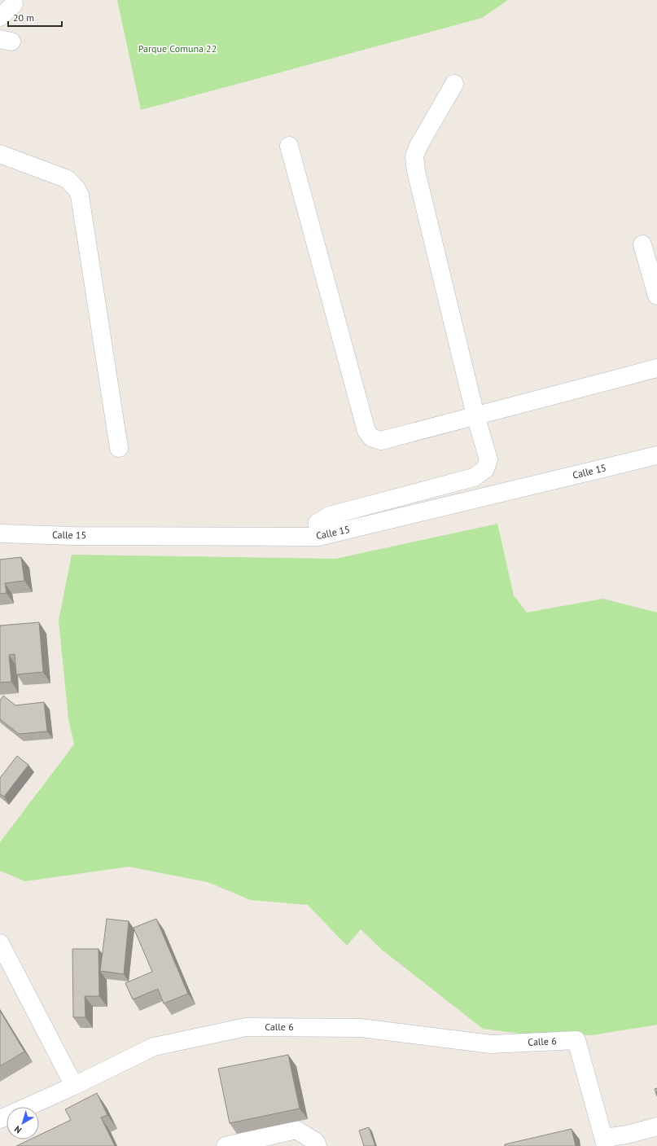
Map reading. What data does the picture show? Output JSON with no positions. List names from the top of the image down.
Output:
{
  "streets": {
    "street": ["Calle 15", "Calle 6"]
  },
  "parks": ["Parque Comuna 22"],
  "scale_bar": "20 m",
  "north": "bottom left"
}
